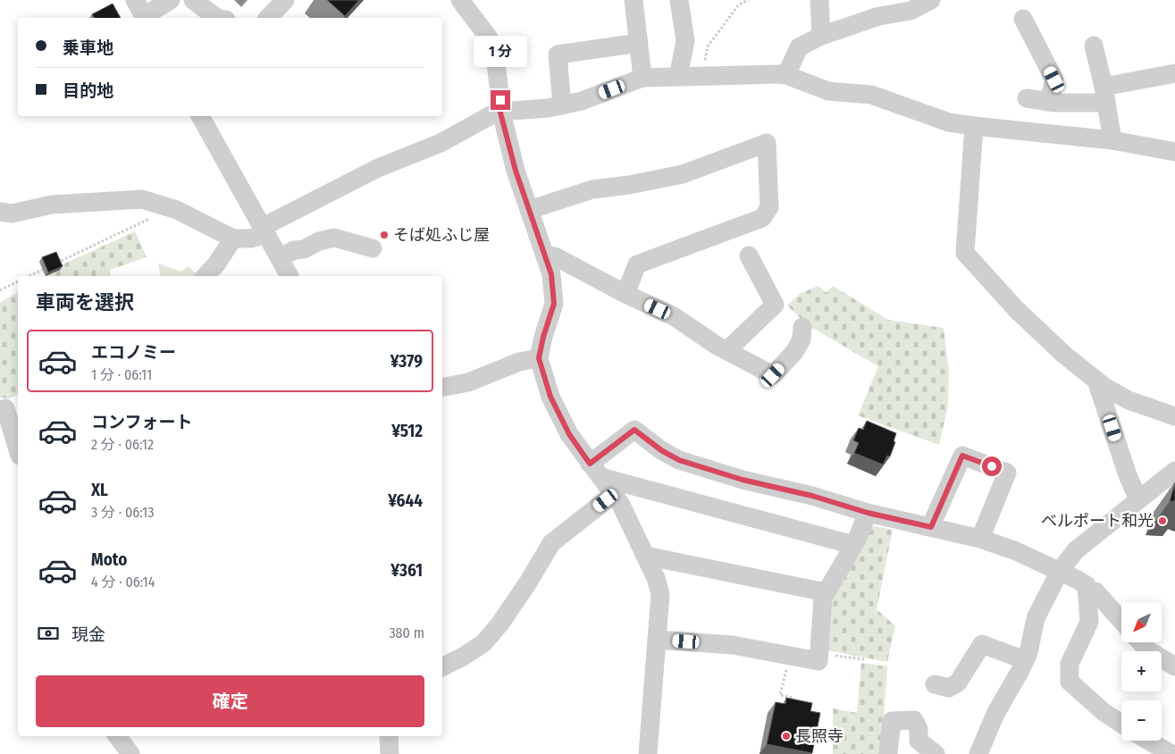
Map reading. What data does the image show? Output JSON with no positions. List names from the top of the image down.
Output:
{
  "places": ["そば処ふじ屋", "ベルポート和光", "長照寺"],
  "north": "bottom left",
  "page": {
    "banner": ["乗車地", "目的地"],
    "bubble": "1 分",
    "heading": "車両を選択",
    "list": [
      {
        "name": "エコノミー",
        "note": "1 分 · 06:11",
        "value": "¥379"
      },
      {
        "name": "コンフォート",
        "note": "2 分 · 06:12",
        "value": "¥512"
      },
      {
        "name": "XL",
        "note": "3 分 · 06:13",
        "value": "¥644"
      },
      {
        "name": "Moto",
        "note": "4 分 · 06:14",
        "value": "¥361"
      }
    ],
    "map_buttons": ["+", "−"],
    "pay": ["現金", "380 m"],
    "buttons": "確定"
  }
}
